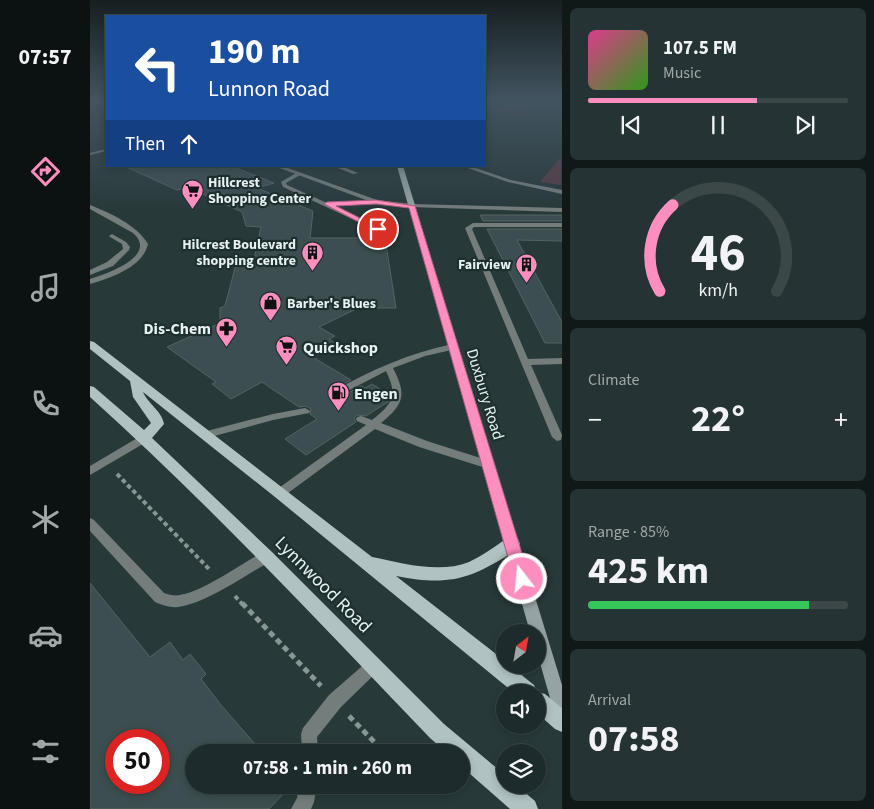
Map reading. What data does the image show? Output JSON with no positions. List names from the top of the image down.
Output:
{
  "streets": {
    "main road": ["Duxbury Road", "Lynnwood Road"]
  },
  "places": {
    "supermarket": ["Hillcrest Shopping Center", "Quickshop"],
    "building": ["Hilcrest Boulevard shopping centre", "Fairview"],
    "shop": ["Barber's Blues"],
    "pharmacy": ["Dis-Chem"],
    "fuel station": ["Engen"]
  },
  "north": "top right",
  "page": {
    "tabs": "07:57",
    "turn": ["190 m", "Lunnon Road"],
    "song": ["107.5 FM", "Music"],
    "then": "Then",
    "tile": [
      "Climate",
      ["Range · 85%", "425 km"],
      ["Arrival", "07:58"]
    ],
    "heat": ["−", "22°", "+"],
    "limit": "50",
    "trip": "07:58 · 1 min · 260 m",
    "gauge": ["46", "km/h"]
  }
}
